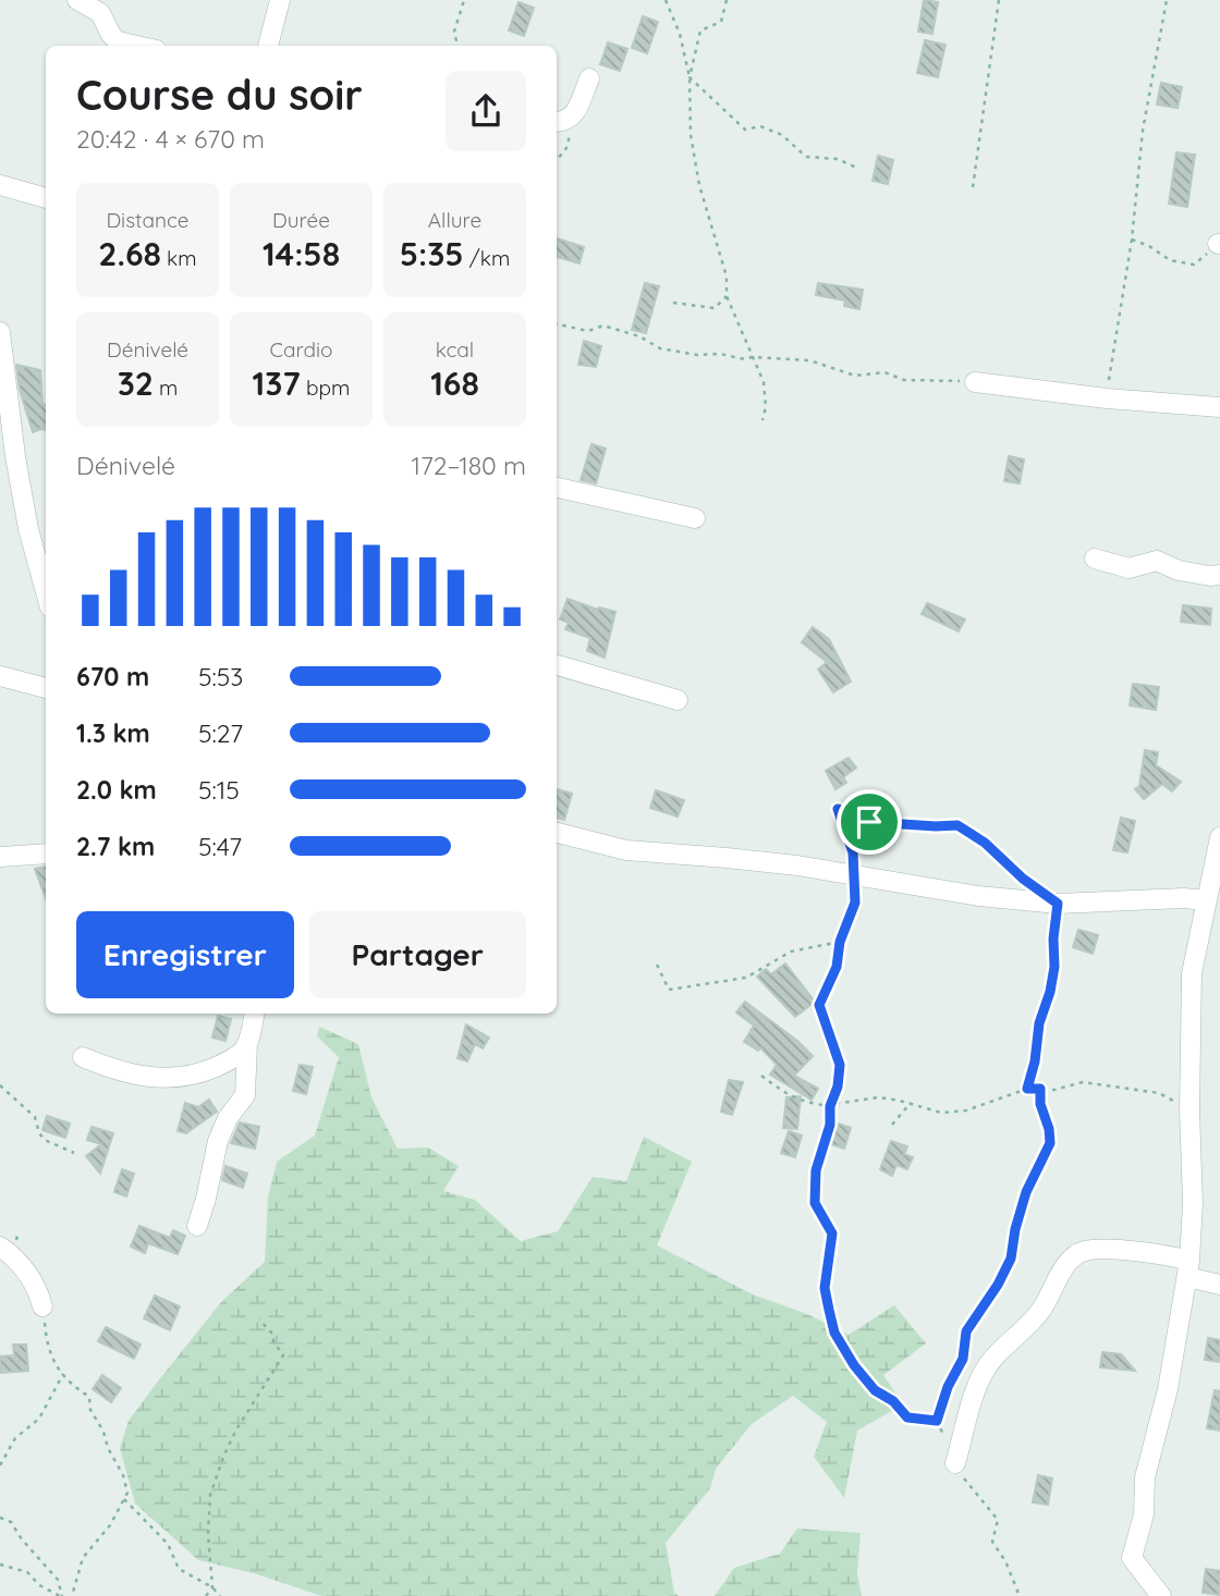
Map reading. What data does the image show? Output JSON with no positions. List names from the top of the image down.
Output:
{
  "page": {
    "heading": ["Course du soir", "20:42 · 4 × 670 m"],
    "stats": [
      ["Distance", "2.68 km"],
      ["Durée", "14:58"],
      ["Allure", "5:35 /km"],
      ["Dénivelé", "32 m"],
      ["Cardio", "137 bpm"],
      ["kcal", "168"]
    ],
    "chart": ["Dénivelé", "172–180 m"],
    "list": [
      {
        "name": "670 m",
        "note": "5:53"
      },
      {
        "name": "1.3 km",
        "note": "5:27"
      },
      {
        "name": "2.0 km",
        "note": "5:15"
      },
      {
        "name": "2.7 km",
        "note": "5:47"
      }
    ],
    "buttons": ["Enregistrer", "Partager"]
  }
}
